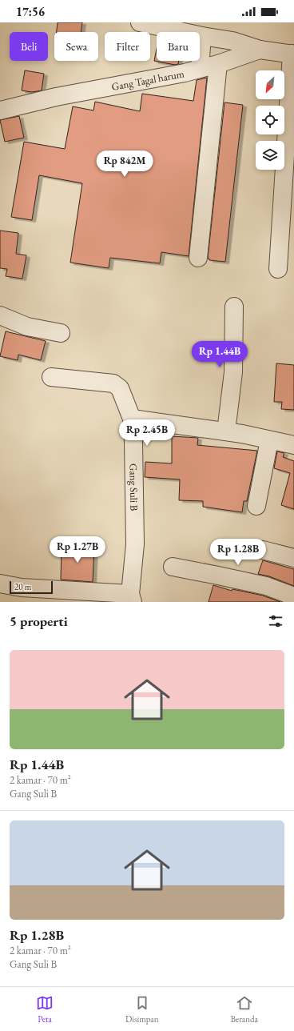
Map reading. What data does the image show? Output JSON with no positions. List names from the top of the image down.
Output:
{
  "streets": {
    "street": ["Gang Tagal harum", "Gang Suli B"]
  },
  "scale_bar": "20 m",
  "north": "bottom left",
  "page": {
    "status": "17:56",
    "chip": [
      "Beli",
      "Sewa",
      "Filter",
      "Baru"
    ],
    "price": [
      "Rp 842M",
      "Rp 1.44B",
      "Rp 2.45B",
      "Rp 1.27B",
      "Rp 1.28B"
    ],
    "scale": "20 m",
    "heading": "5 properti",
    "list": [
      {
        "name": "Rp 1.44B",
        "note": "2 kamar · 70 m² · Gang Suli B"
      },
      {
        "name": "Rp 1.28B",
        "note": "2 kamar · 70 m² · Gang Suli B"
      }
    ],
    "tabs": ["Peta", "Disimpan", "Beranda"]
  }
}
